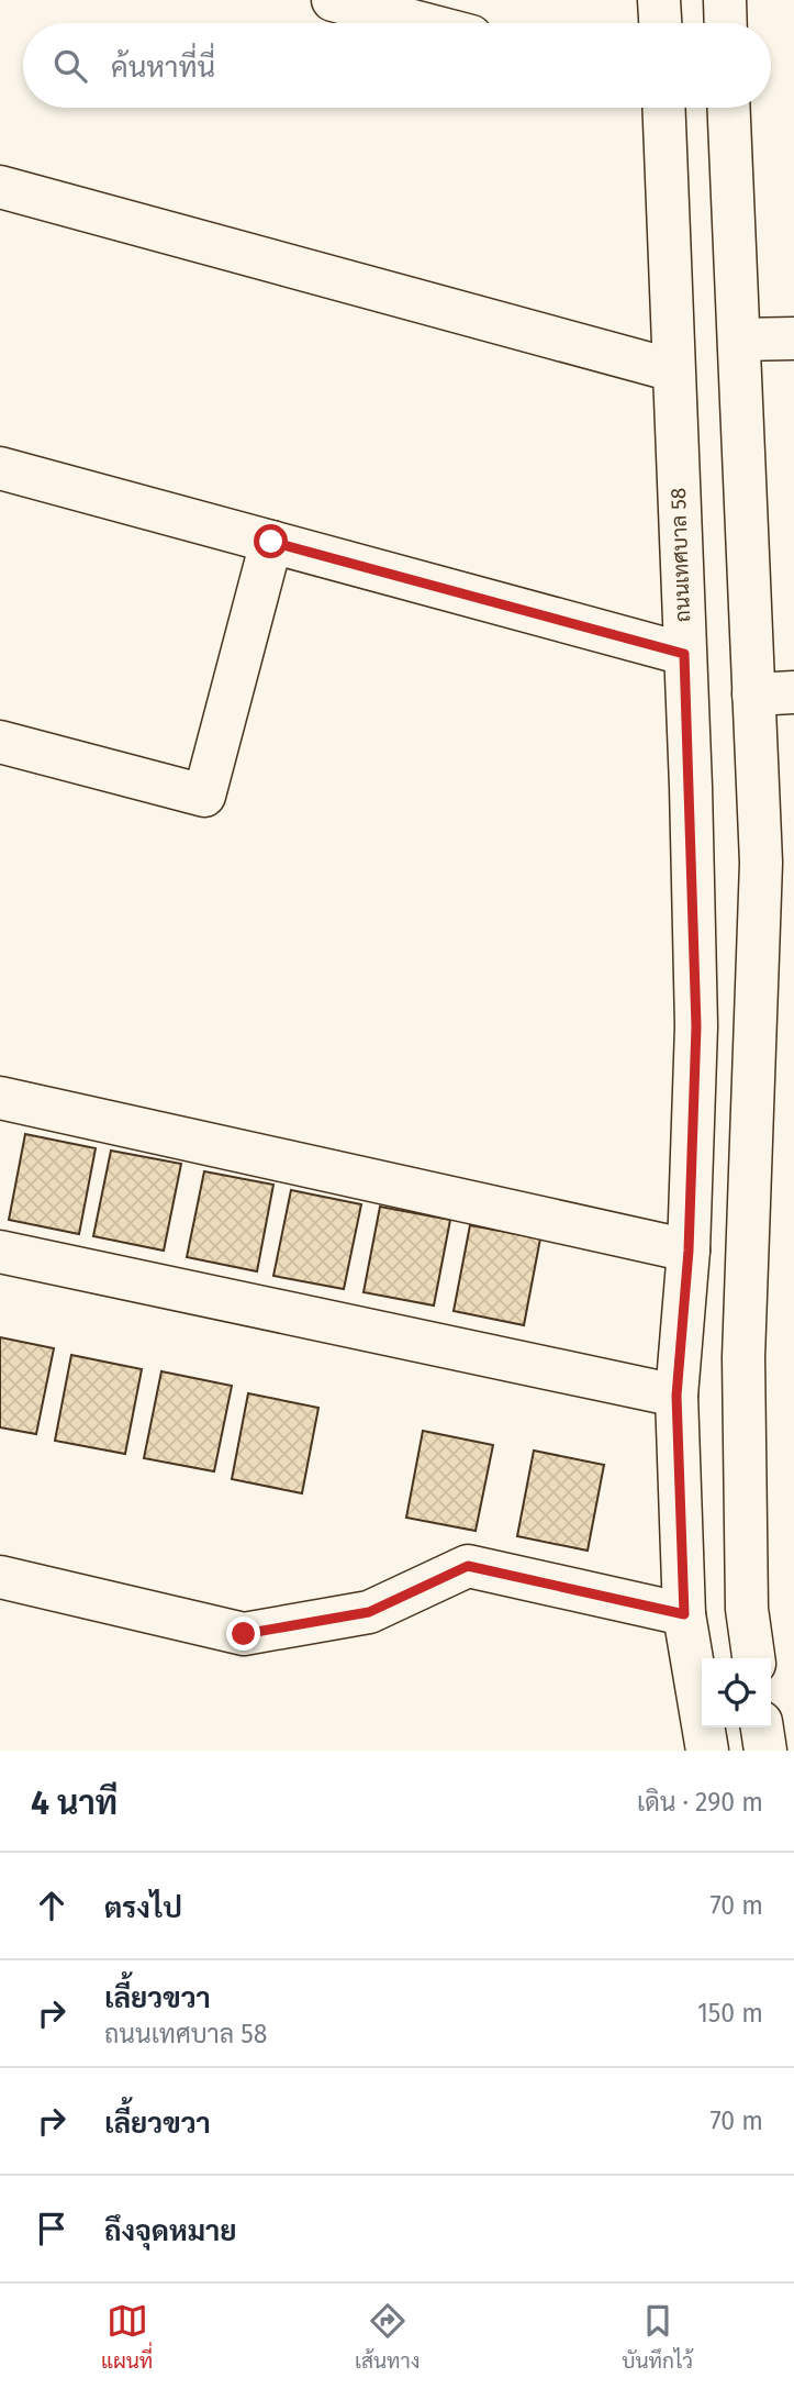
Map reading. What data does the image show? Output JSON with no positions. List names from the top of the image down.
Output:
{
  "streets": {
    "street": ["ถนนเทศบาล 58"]
  },
  "page": {
    "search": "ค้นหาที่นี่",
    "heading": ["4 นาที", "เดิน · 290 m"],
    "list": [
      ["ตรงไป", "70 m"],
      ["เลี้ยวขวา", "ถนนเทศบาล 58", "150 m"],
      ["เลี้ยวขวา", "70 m"],
      "ถึงจุดหมาย"
    ],
    "nav": ["แผนที่", "เส้นทาง", "บันทึกไว้"]
  }
}
